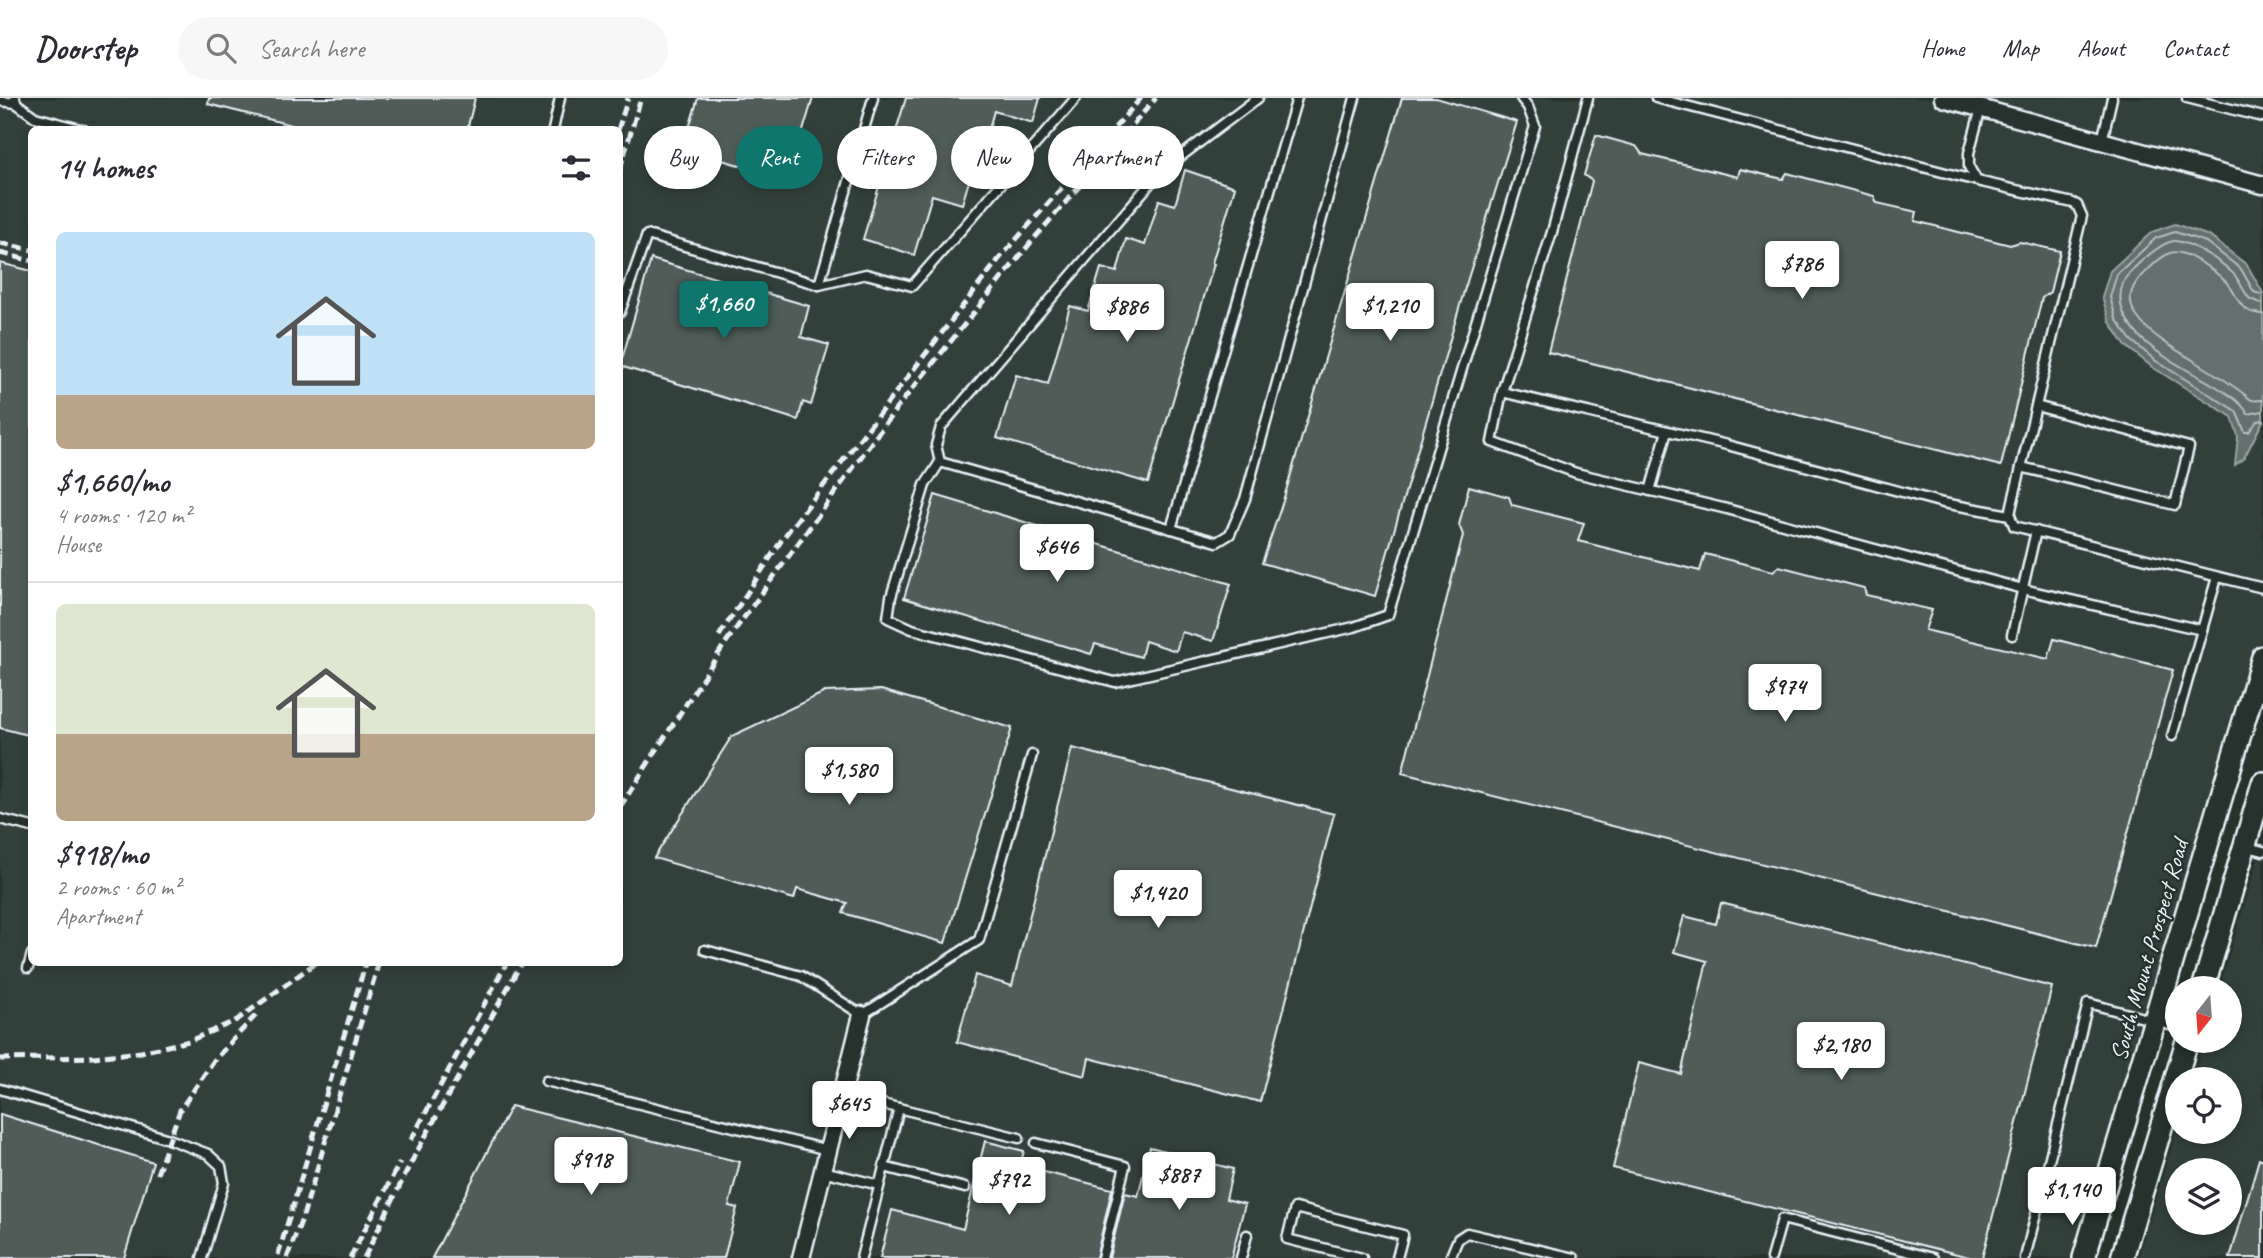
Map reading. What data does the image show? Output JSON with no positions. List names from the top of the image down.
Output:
{
  "streets": {
    "main road": ["South Mount Prospect Road"]
  },
  "north": "bottom",
  "page": {
    "header": "Doorstep",
    "search": "Search here",
    "nav": [
      "Home",
      "Map",
      "About",
      "Contact"
    ],
    "chip": [
      "Buy",
      "Rent",
      "Filters",
      "New",
      "Apartment"
    ],
    "heading": "14 homes",
    "list": [
      {
        "name": "$1,660/mo",
        "note": "4 rooms · 120 m² · House"
      },
      {
        "name": "$918/mo",
        "note": "2 rooms · 60 m² · Apartment"
      }
    ],
    "price": [
      "$786",
      "$1,660",
      "$1,210",
      "$886",
      "$646",
      "$974",
      "$1,580",
      "$1,420",
      "$2,180",
      "$645",
      "$918",
      "$887",
      "$792",
      "$1,140"
    ]
  }
}
